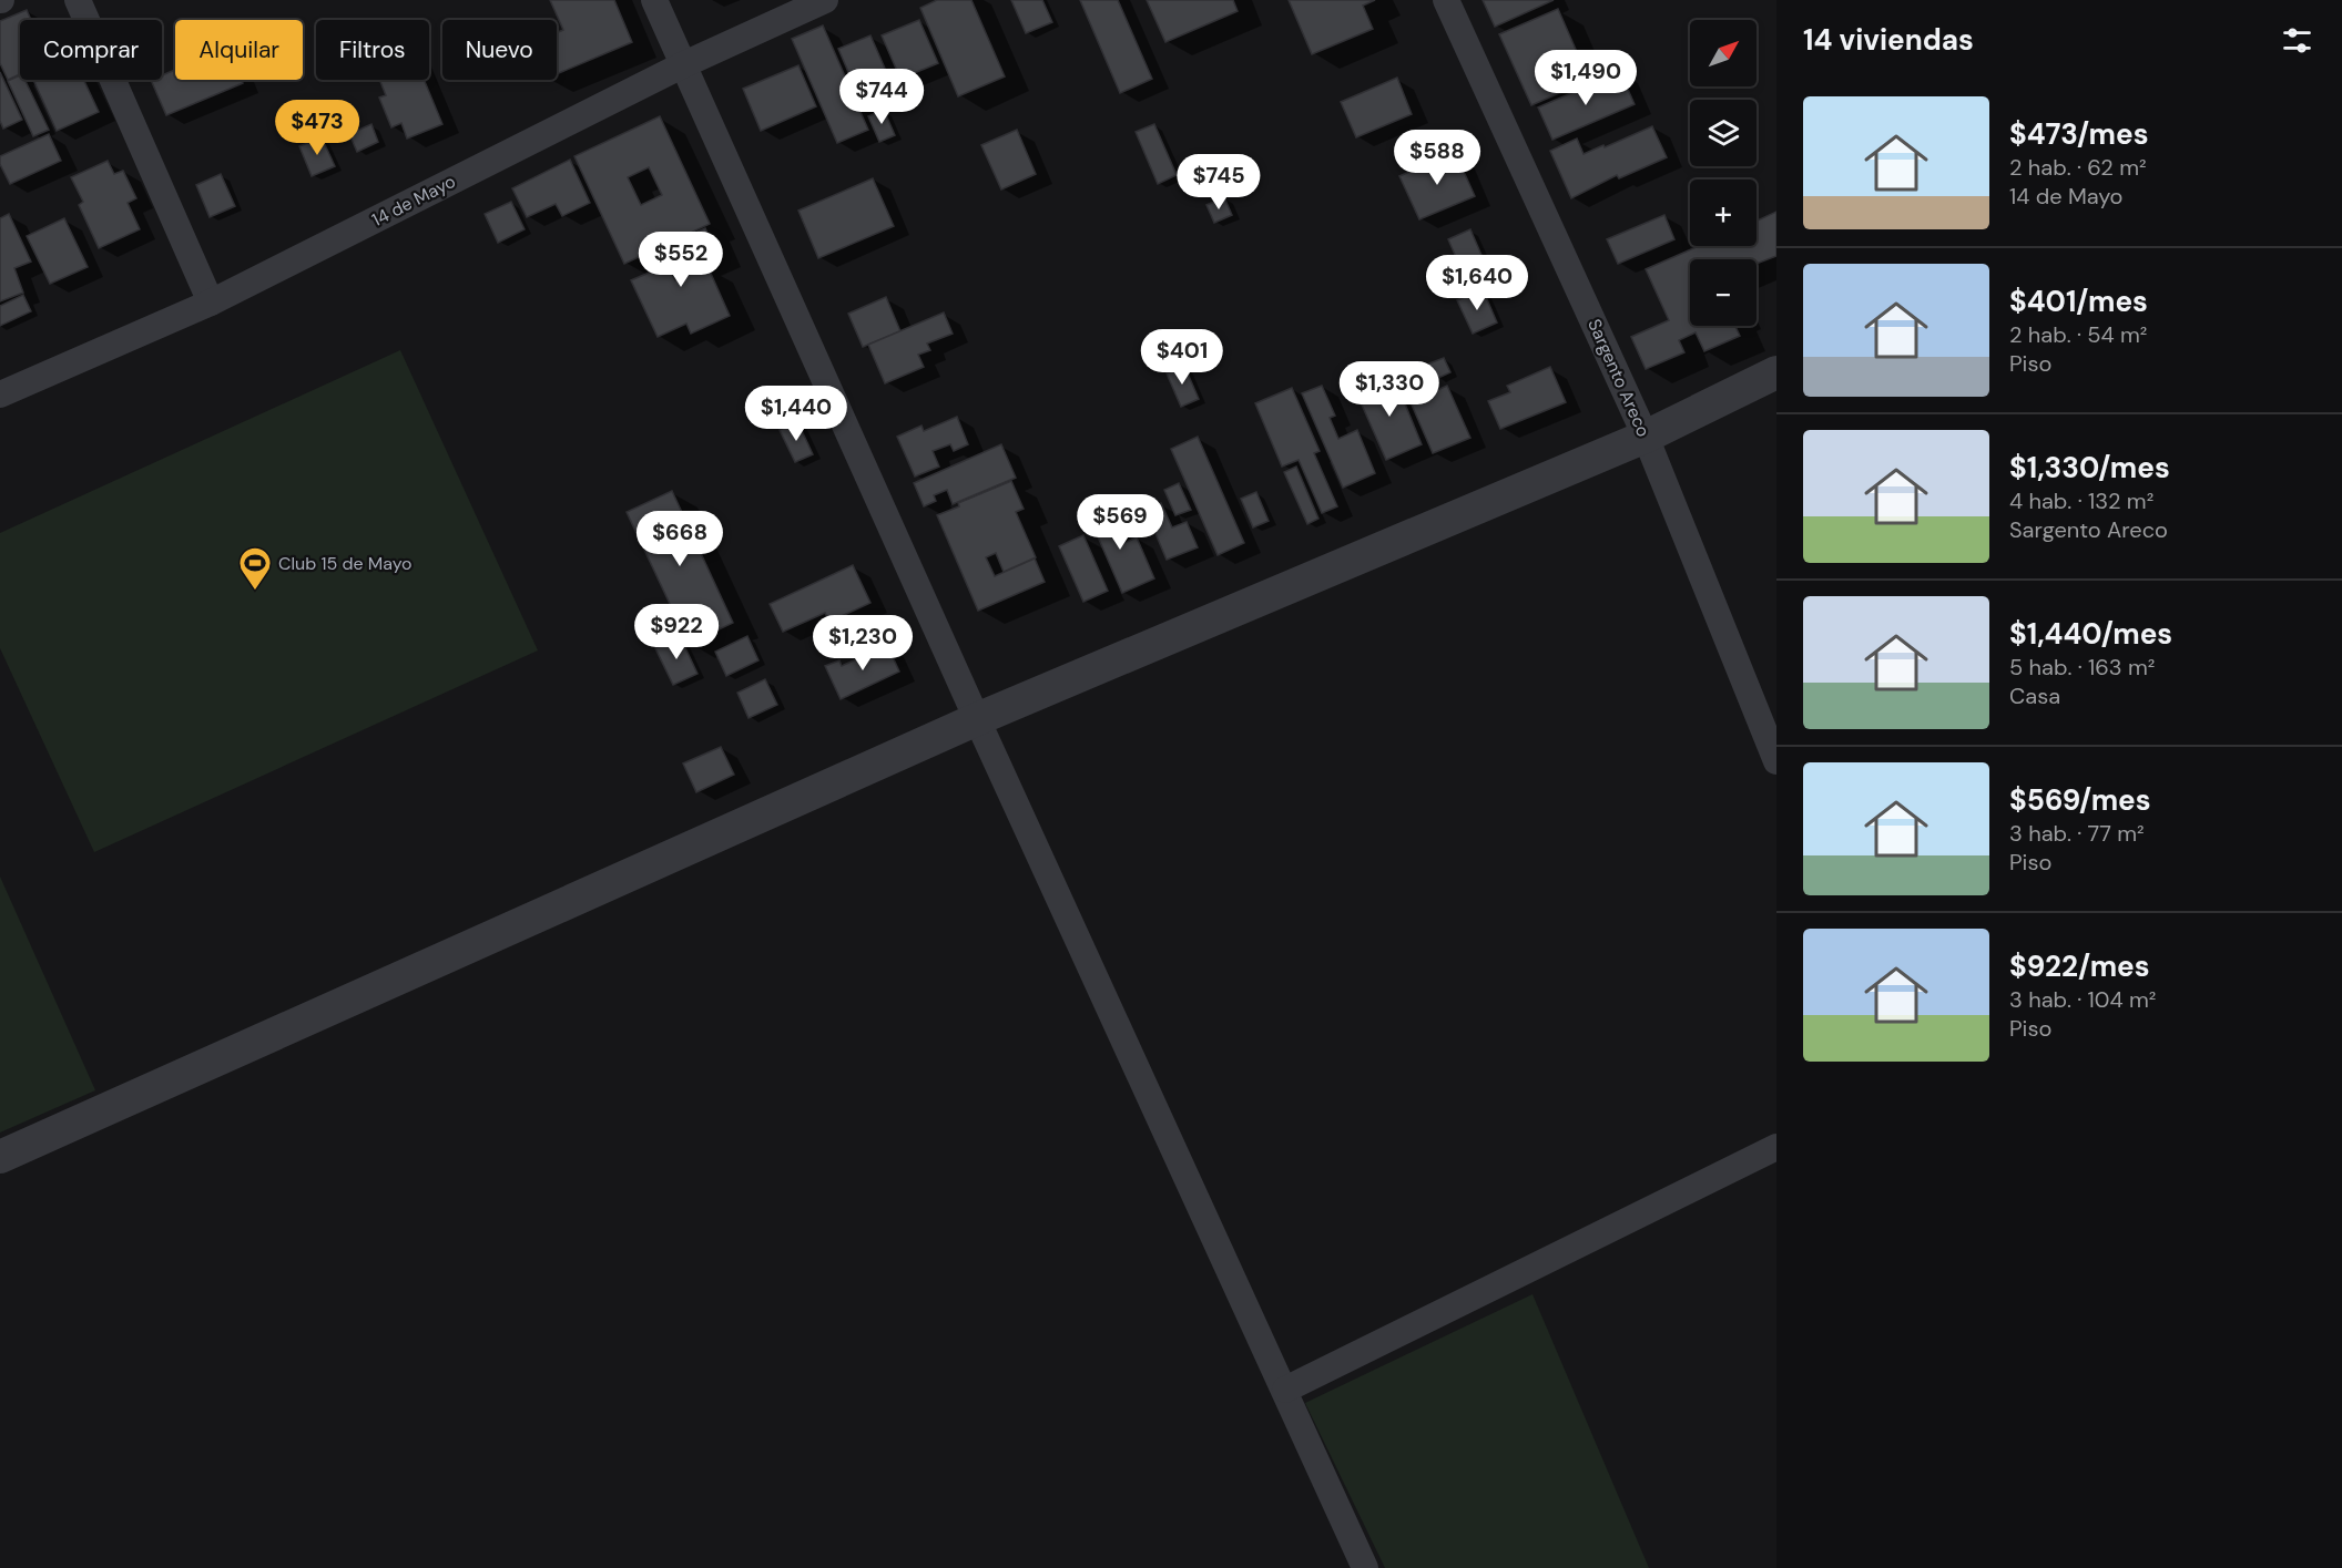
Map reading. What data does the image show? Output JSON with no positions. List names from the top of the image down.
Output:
{
  "streets": {
    "street": ["14 de Mayo", "Sargento Areco"]
  },
  "places": {
    "sports": ["Club 15 de Mayo"]
  },
  "north": "top right",
  "page": {
    "heading": "14 viviendas",
    "map_buttons": ["+", "−"],
    "chip": [
      "Comprar",
      "Alquilar",
      "Filtros",
      "Nuevo"
    ],
    "price": [
      "$1,490",
      "$744",
      "$473",
      "$588",
      "$745",
      "$552",
      "$1,640",
      "$401",
      "$1,330",
      "$1,440",
      "$569",
      "$668",
      "$922",
      "$1,230"
    ],
    "list": [
      {
        "name": "$473/mes",
        "note": "2 hab. · 62 m² · 14 de Mayo"
      },
      {
        "name": "$401/mes",
        "note": "2 hab. · 54 m² · Piso"
      },
      {
        "name": "$1,330/mes",
        "note": "4 hab. · 132 m² · Sargento Areco"
      },
      {
        "name": "$1,440/mes",
        "note": "5 hab. · 163 m² · Casa"
      },
      {
        "name": "$569/mes",
        "note": "3 hab. · 77 m² · Piso"
      },
      {
        "name": "$922/mes",
        "note": "3 hab. · 104 m² · Piso"
      }
    ]
  }
}
